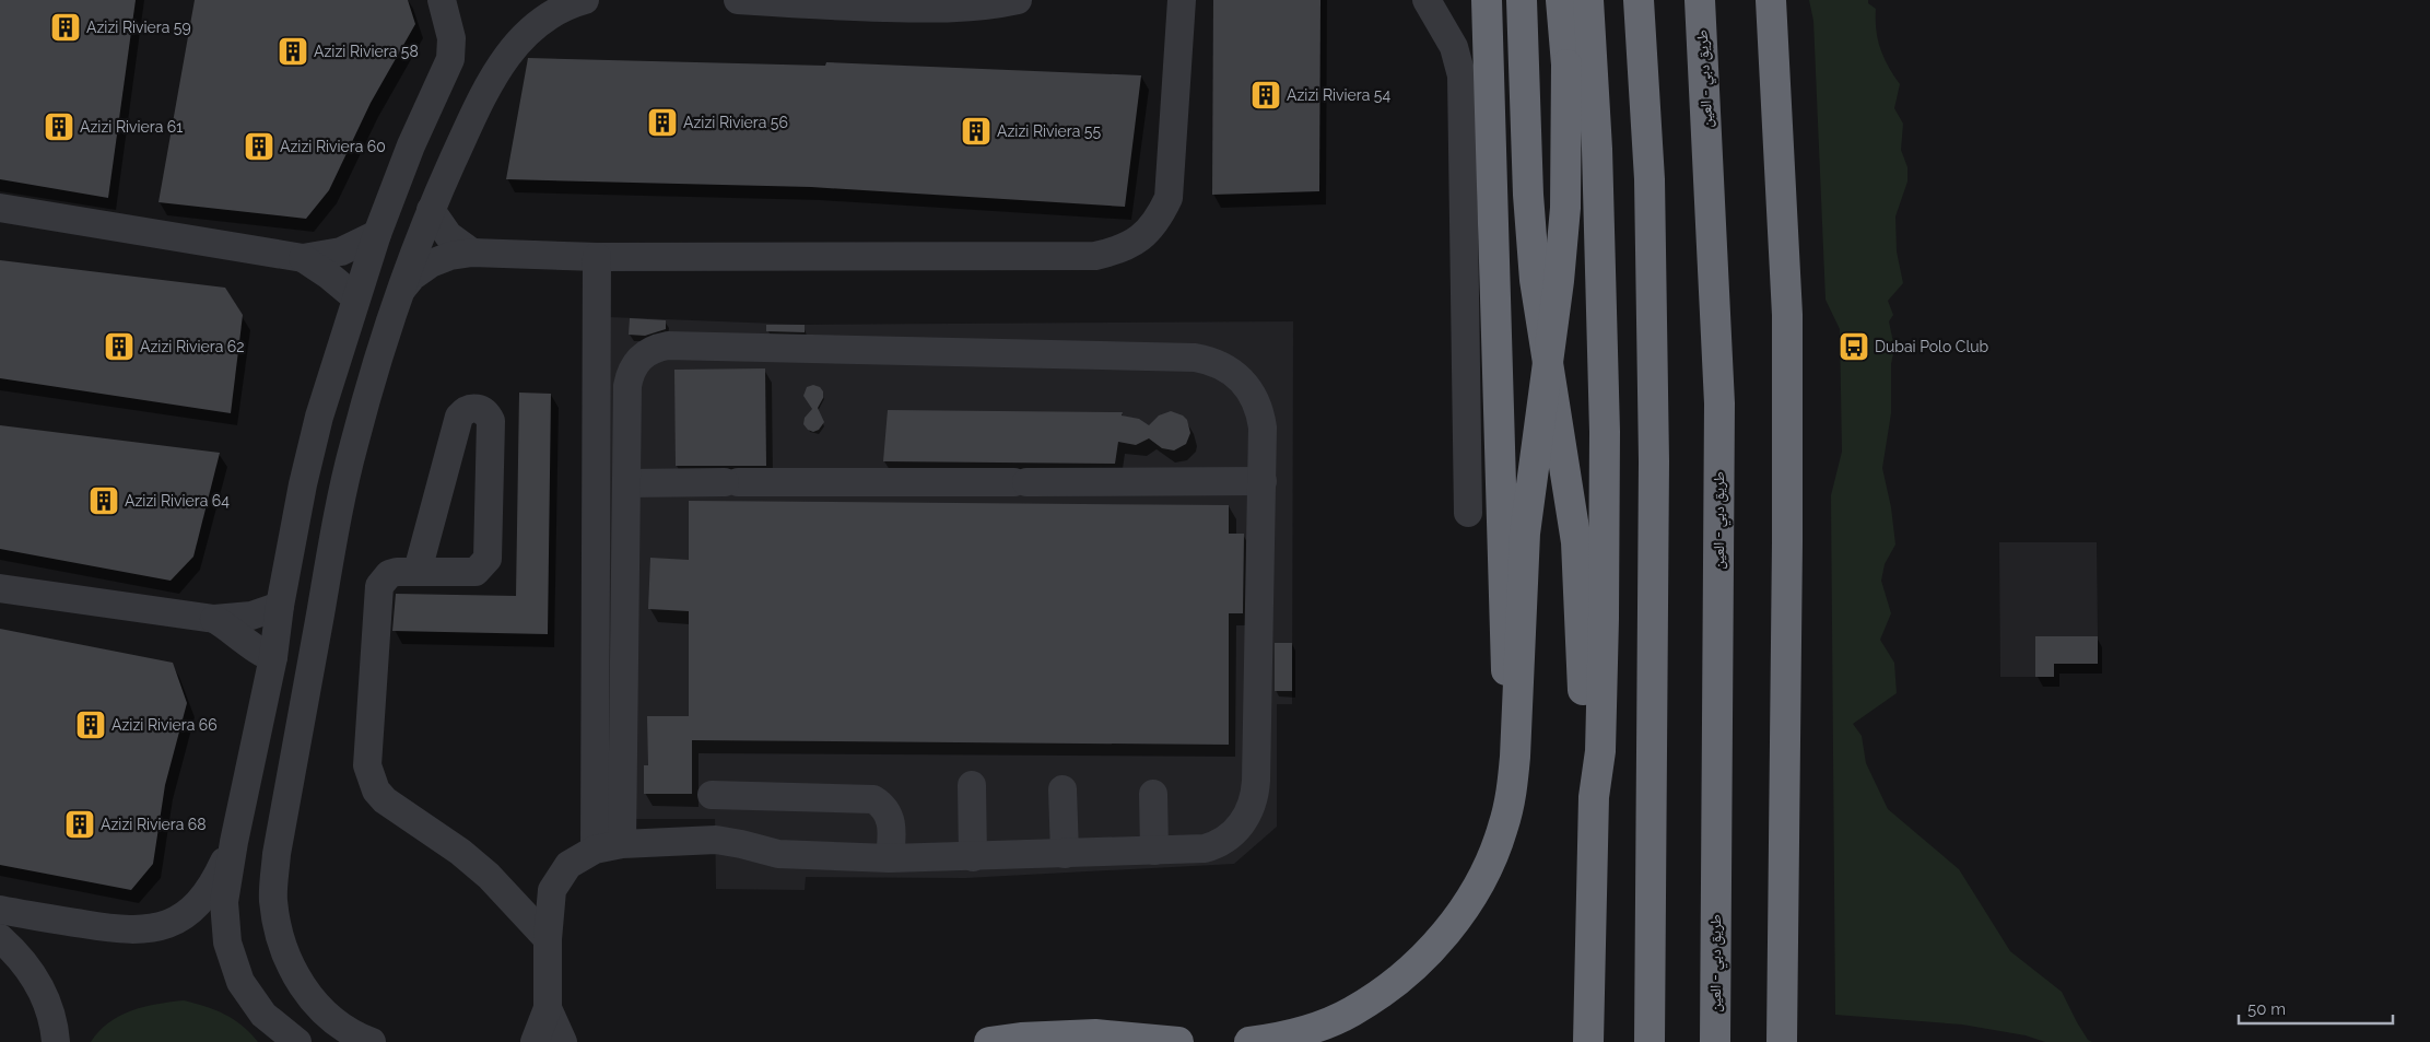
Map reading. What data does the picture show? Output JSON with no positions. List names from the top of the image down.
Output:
{
  "streets": {
    "highway": ["طريق دبي - العين"]
  },
  "places": {
    "building": [
      "Azizi Riviera 59",
      "Azizi Riviera 58",
      "Azizi Riviera 54",
      "Azizi Riviera 56",
      "Azizi Riviera 61",
      "Azizi Riviera 55",
      "Azizi Riviera 60",
      "Azizi Riviera 62",
      "Azizi Riviera 64",
      "Azizi Riviera 66",
      "Azizi Riviera 68"
    ],
    "bus stop": ["Dubai Polo Club"]
  },
  "scale_bar": "50 m"
}
